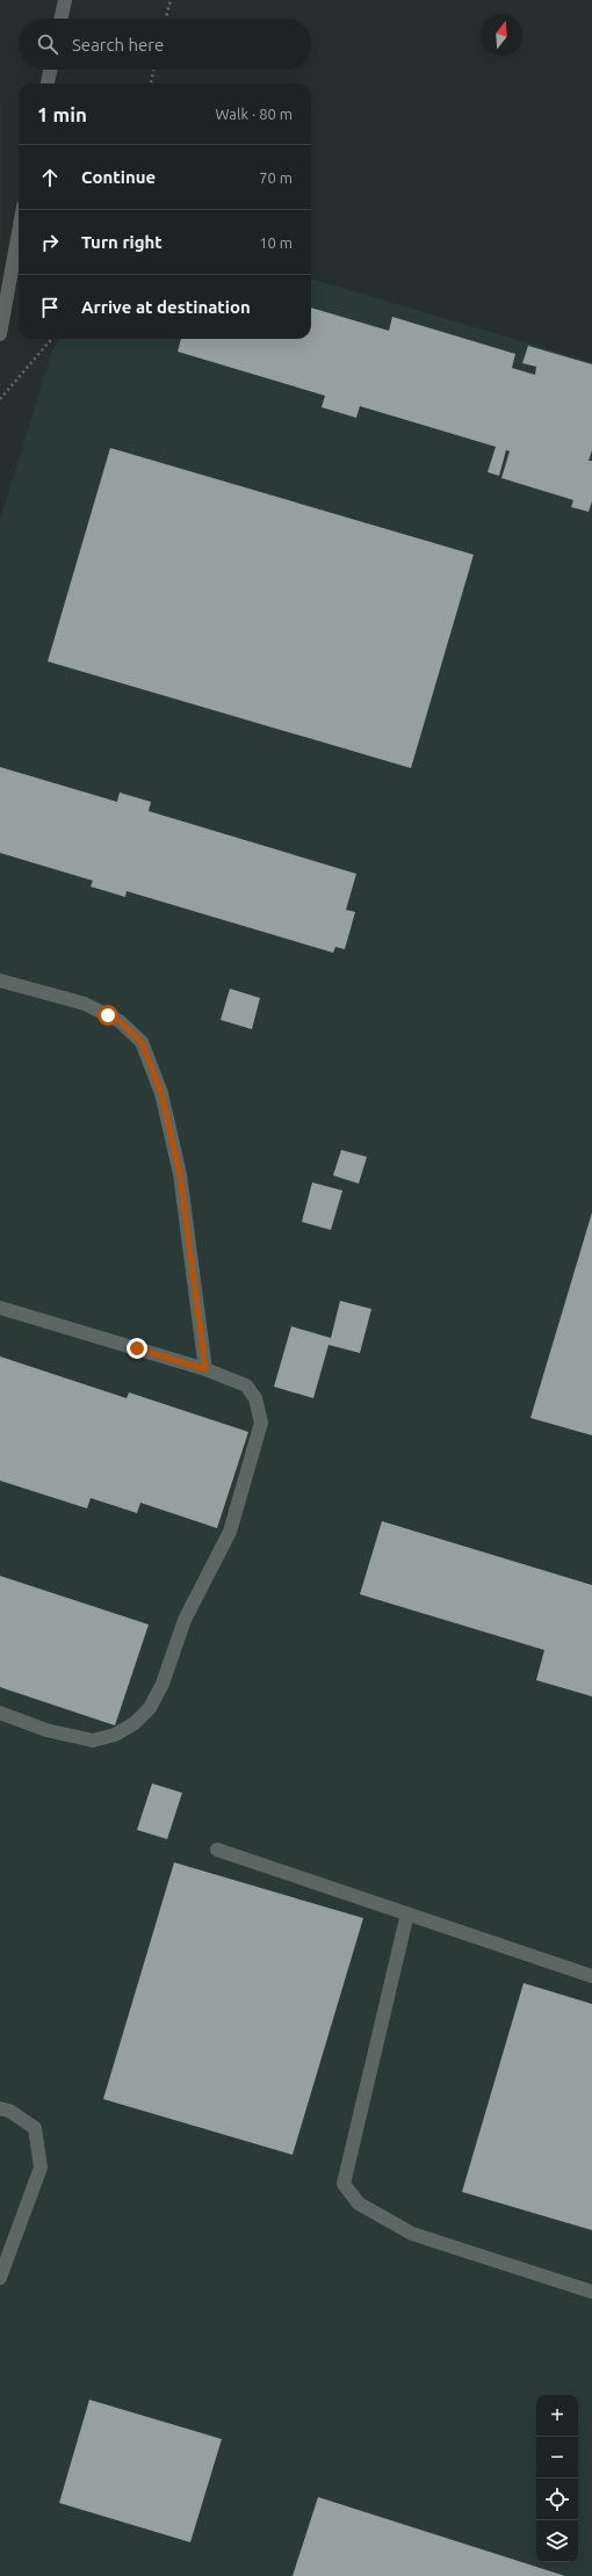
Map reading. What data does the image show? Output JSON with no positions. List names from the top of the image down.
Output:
{
  "north": "top",
  "page": {
    "search": "Search here",
    "heading": ["1 min", "Walk · 80 m"],
    "list": [
      ["Continue", "70 m"],
      ["Turn right", "10 m"],
      "Arrive at destination"
    ],
    "map_buttons": ["+", "−"]
  }
}
